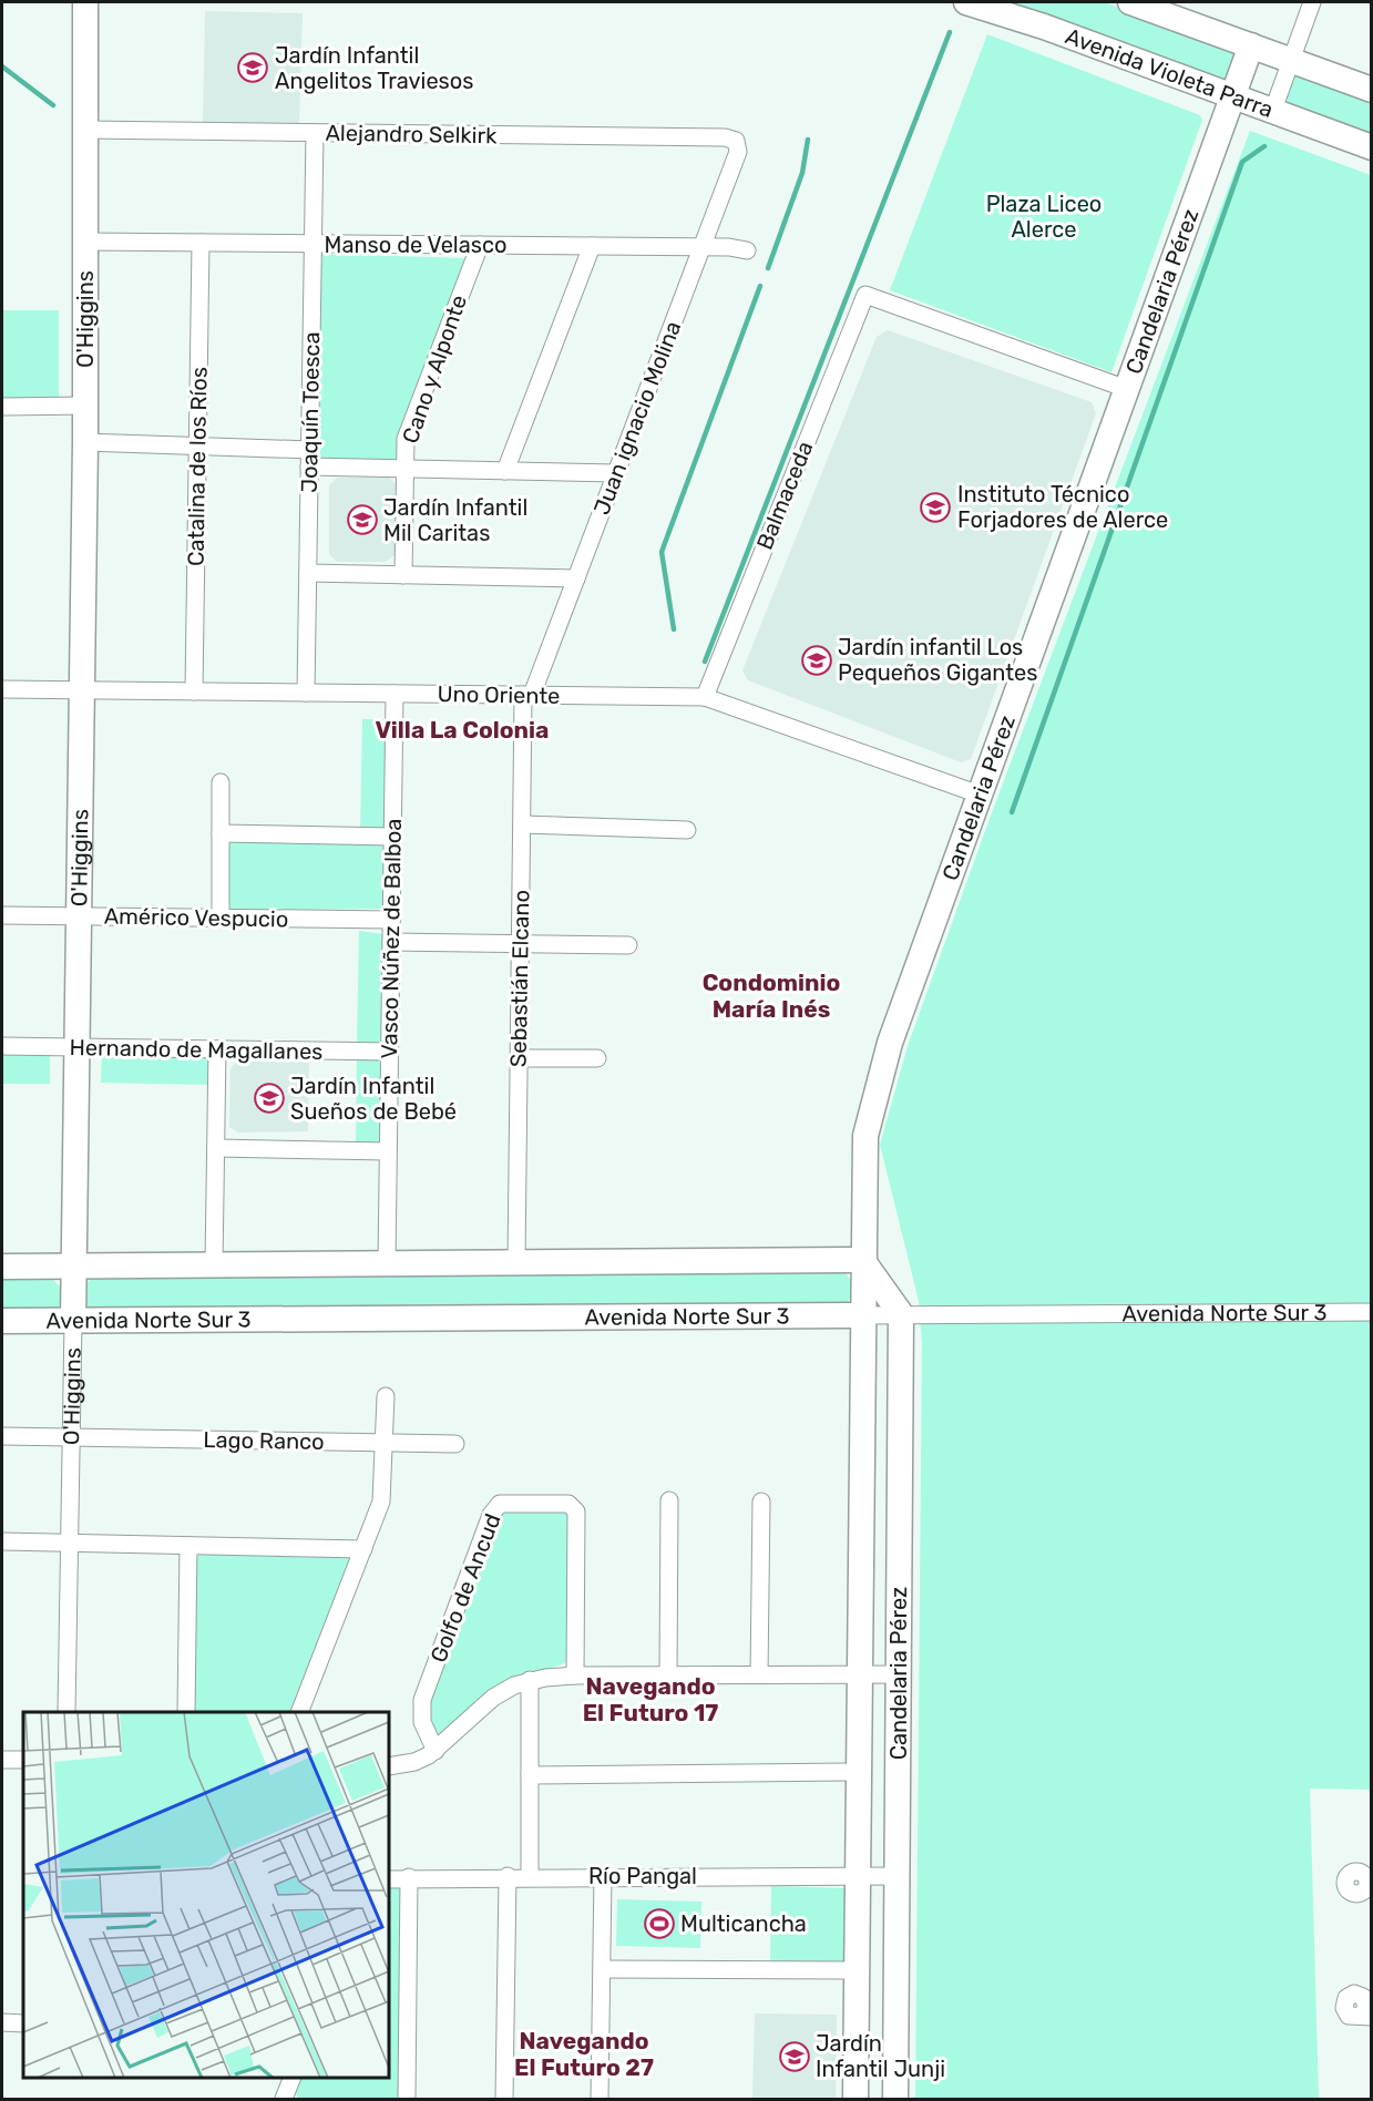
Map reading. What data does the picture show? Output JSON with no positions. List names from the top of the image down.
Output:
{
  "streets": {
    "street": [
      "Avenida Violeta Parra",
      "Alejandro Selkirk",
      "Manso de Velasco",
      "Candelaria Pérez",
      "O'Higgins",
      "Cano y Alponte",
      "Joaquín Toesca",
      "Juan ignacio Molina",
      "Catalina de los Ríos",
      "Balmaceda",
      "Uno Oriente",
      "Américo Vespucio",
      "Vasco Núñez de Balboa",
      "Sebastián Elcano",
      "Hernando de Magallanes",
      "Avenida Norte Sur 3",
      "Lago Ranco",
      "Golfo de Ancud",
      "Río Pangal"
    ]
  },
  "crossings": [
    ["Avenida Violeta Parra", "Candelaria Pérez"],
    ["Alejandro Selkirk", "O'Higgins"],
    ["Alejandro Selkirk", "Joaquín Toesca"],
    ["Alejandro Selkirk", "Juan ignacio Molina"],
    ["Manso de Velasco", "O'Higgins"],
    ["Manso de Velasco", "Cano y Alponte"],
    ["Manso de Velasco", "Joaquín Toesca"],
    ["Manso de Velasco", "Juan ignacio Molina"],
    ["Manso de Velasco", "Catalina de los Ríos"],
    ["Candelaria Pérez", "Balmaceda"],
    ["Candelaria Pérez", "Uno Oriente"],
    ["Candelaria Pérez", "Avenida Norte Sur 3"],
    ["Candelaria Pérez", "Río Pangal"],
    ["O'Higgins", "Uno Oriente"],
    ["O'Higgins", "Américo Vespucio"],
    ["O'Higgins", "Hernando de Magallanes"],
    ["O'Higgins", "Avenida Norte Sur 3"],
    ["O'Higgins", "Lago Ranco"],
    ["Joaquín Toesca", "Uno Oriente"],
    ["Juan ignacio Molina", "Uno Oriente"],
    ["Juan ignacio Molina", "Sebastián Elcano"],
    ["Catalina de los Ríos", "Uno Oriente"],
    ["Balmaceda", "Uno Oriente"],
    ["Uno Oriente", "Vasco Núñez de Balboa"],
    ["Uno Oriente", "Sebastián Elcano"],
    ["Américo Vespucio", "Vasco Núñez de Balboa"],
    ["Vasco Núñez de Balboa", "Hernando de Magallanes"]
  ],
  "districts": [
    "Villa La Colonia",
    "Condominio María Inés",
    "Navegando El Futuro 17",
    "Navegando El Futuro 27"
  ],
  "parks": ["Plaza Liceo Alerce"],
  "places": {
    "school or university": [
      "Jardín Infantil Angelitos Traviesos",
      "Instituto Técnico Forjadores de Alerce",
      "Jardín Infantil Mil Caritas",
      "Jardín infantil Los Pequeños Gigantes",
      "Jardín Infantil Sueños de Bebé",
      "Jardín Infantil Junji"
    ],
    "sports": ["Multicancha"]
  }
}
